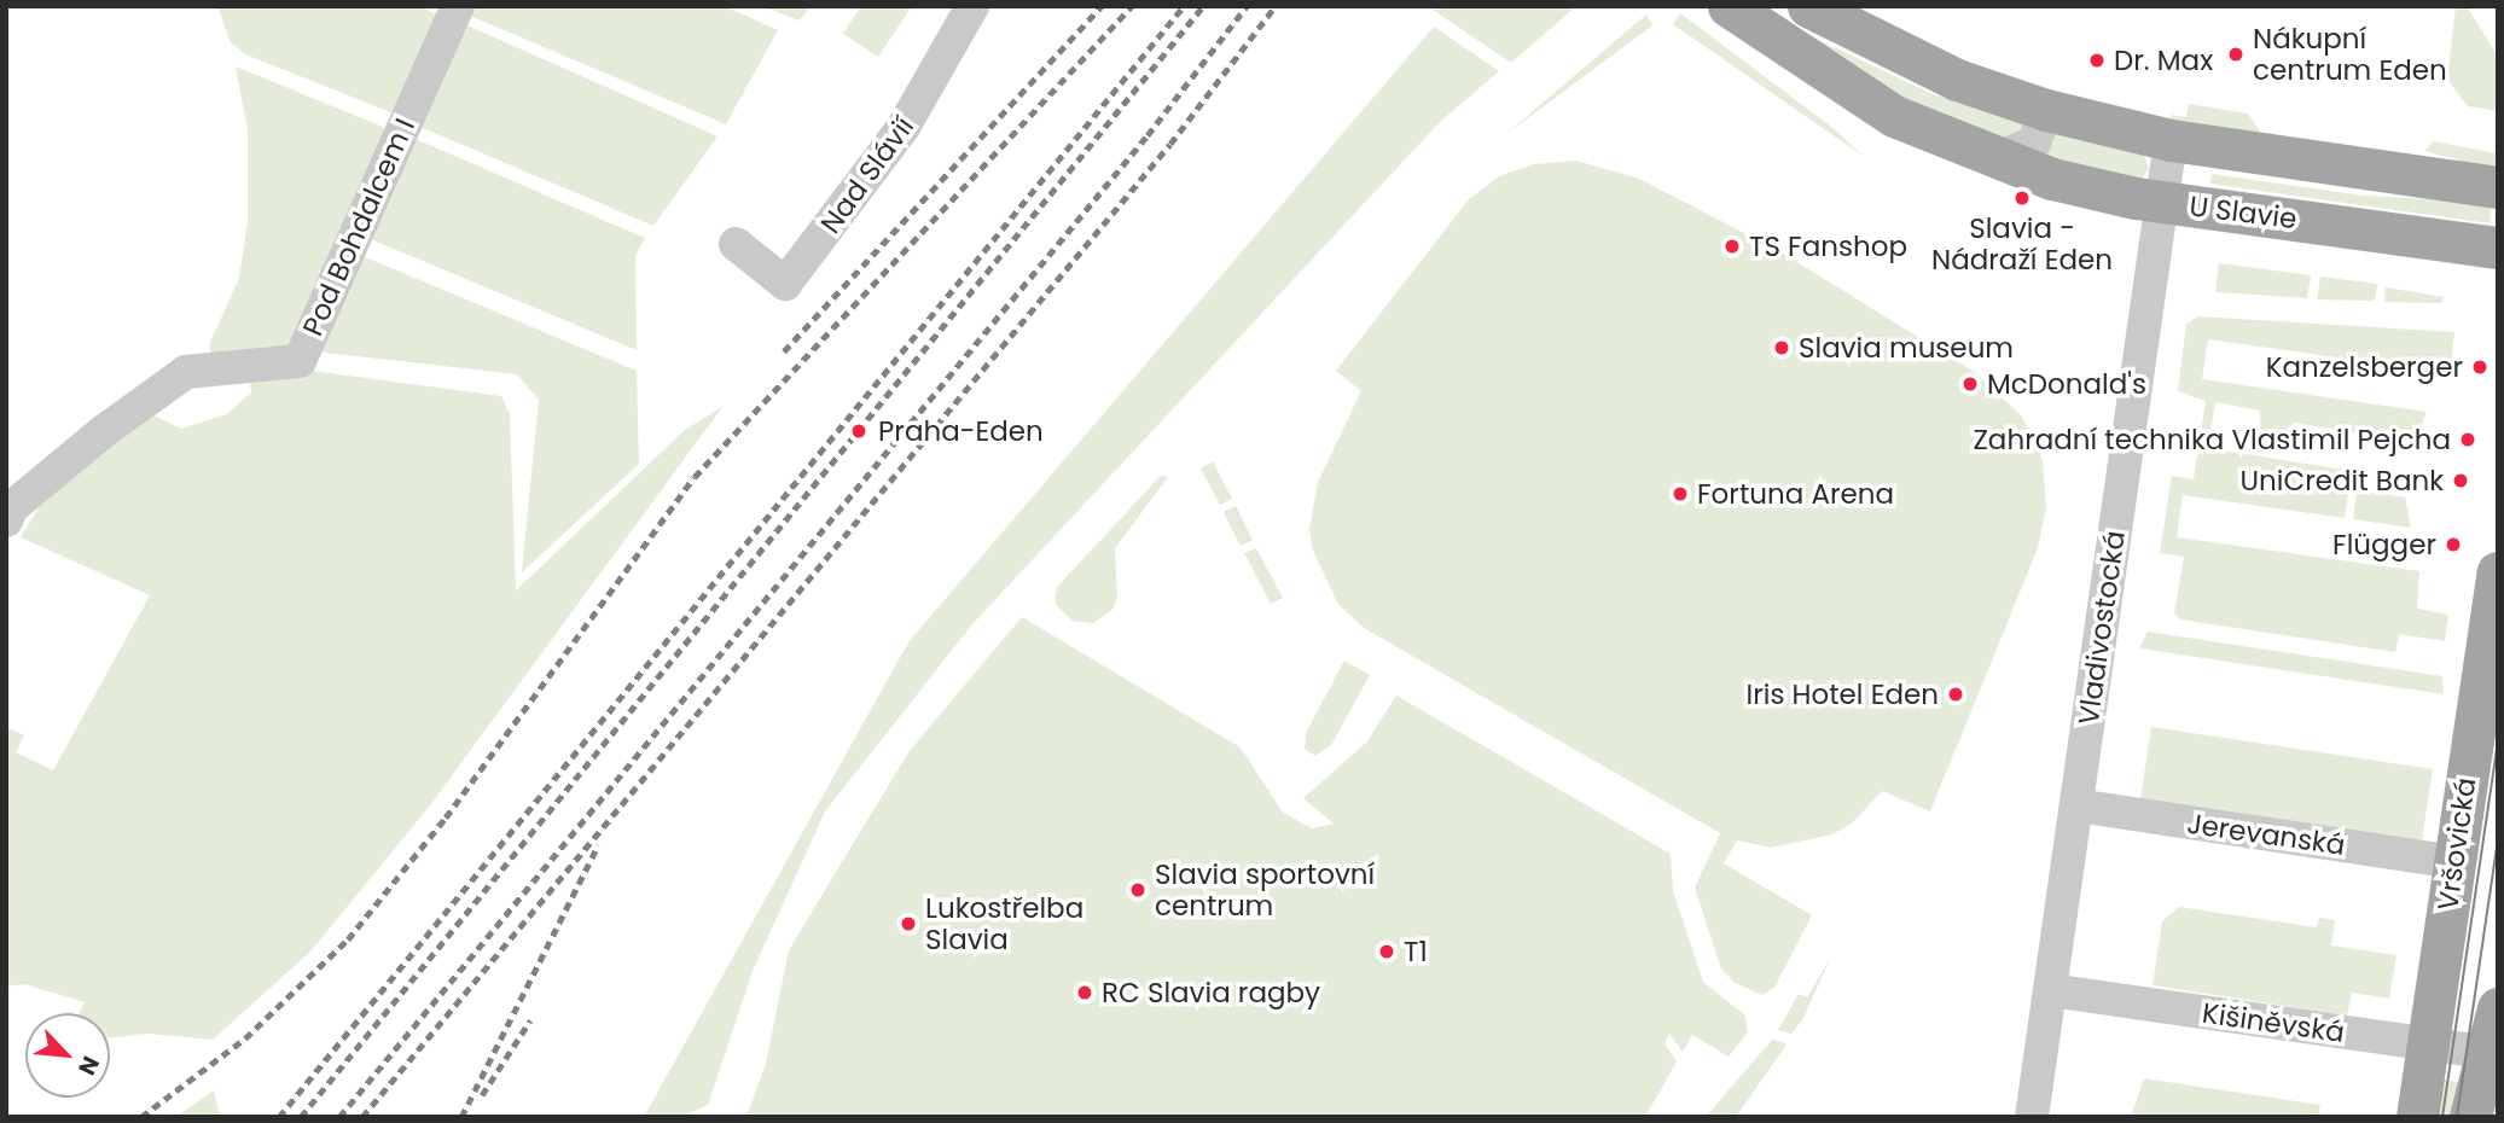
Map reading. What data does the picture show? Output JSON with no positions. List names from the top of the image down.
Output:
{
  "streets": {
    "main road": ["U Slavie", "Vršovická"],
    "street": [
      "Nad Slávií",
      "Pod Bohdalcem I",
      "Vladivostocká",
      "Jerevanská",
      "Kišiněvská"
    ]
  },
  "crossings": [
    ["U Slavie", "Vladivostocká"],
    ["Vladivostocká", "Jerevanská"],
    ["Vladivostocká", "Kišiněvská"],
    ["Jerevanská", "Vršovická"],
    ["Vršovická", "Kišiněvská"]
  ],
  "places": [
    "Nákupní centrum Eden",
    "Dr. Max",
    "Slavia - Nádraží Eden",
    "TS Fanshop",
    "Slavia museum",
    "Kanzelsberger",
    "McDonald's",
    "Praha-Eden",
    "Zahradní technika Vlastimil Pejcha",
    "UniCredit Bank",
    "Fortuna Arena",
    "Flügger",
    "Iris Hotel Eden",
    "Slavia sportovní centrum",
    "Lukostřelba Slavia",
    "T1",
    "RC Slavia ragby"
  ],
  "north": "bottom right"
}
